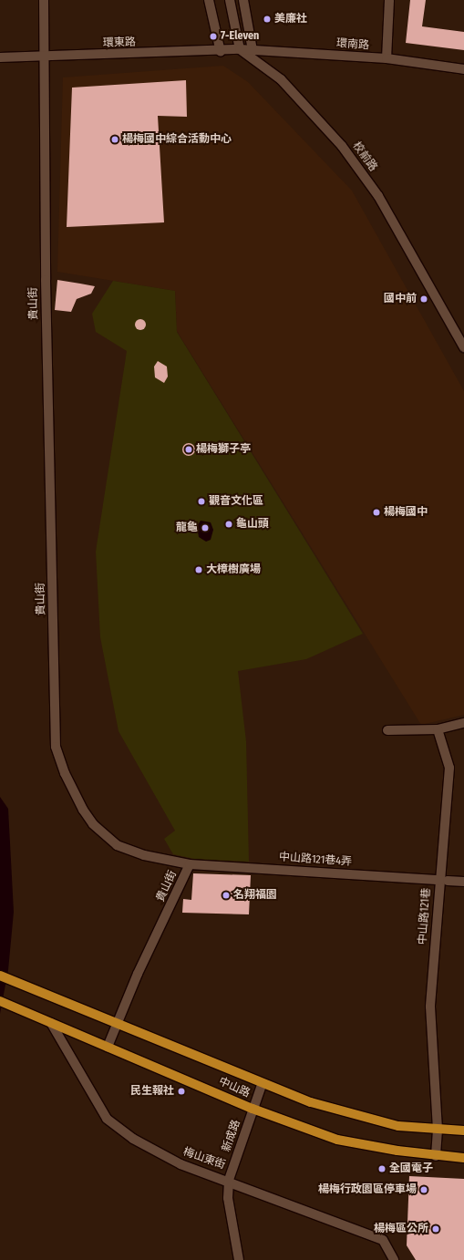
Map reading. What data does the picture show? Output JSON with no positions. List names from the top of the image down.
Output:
{
  "streets": {
    "main road": ["中山路"],
    "street": [
      "環東路",
      "環南路",
      "校前路",
      "貴山街",
      "中山路121巷4弄",
      "中山路121巷",
      "新成路",
      "梅山東街"
    ]
  },
  "crossings": [
    ["環東路", "環南路"],
    ["環東路", "校前路"],
    ["環東路", "貴山街"],
    ["環南路", "校前路"],
    ["貴山街", "中山路121巷4弄"],
    ["貴山街", "中山路"],
    ["中山路121巷4弄", "中山路121巷"],
    ["中山路121巷", "中山路"],
    ["中山路", "新成路"],
    ["中山路", "梅山東街"],
    ["新成路", "梅山東街"]
  ],
  "places": [
    "美廉社",
    "7-Eleven",
    "楊梅國中綜合活動中心",
    "國中前",
    "楊梅獅子亭",
    "觀音文化區",
    "楊梅國中",
    "龜山頭",
    "龍龜",
    "大樟樹廣場",
    "名翔福園",
    "民生報社",
    "全國電子",
    "楊梅行政園區停車場",
    "楊梅區公所"
  ]
}
